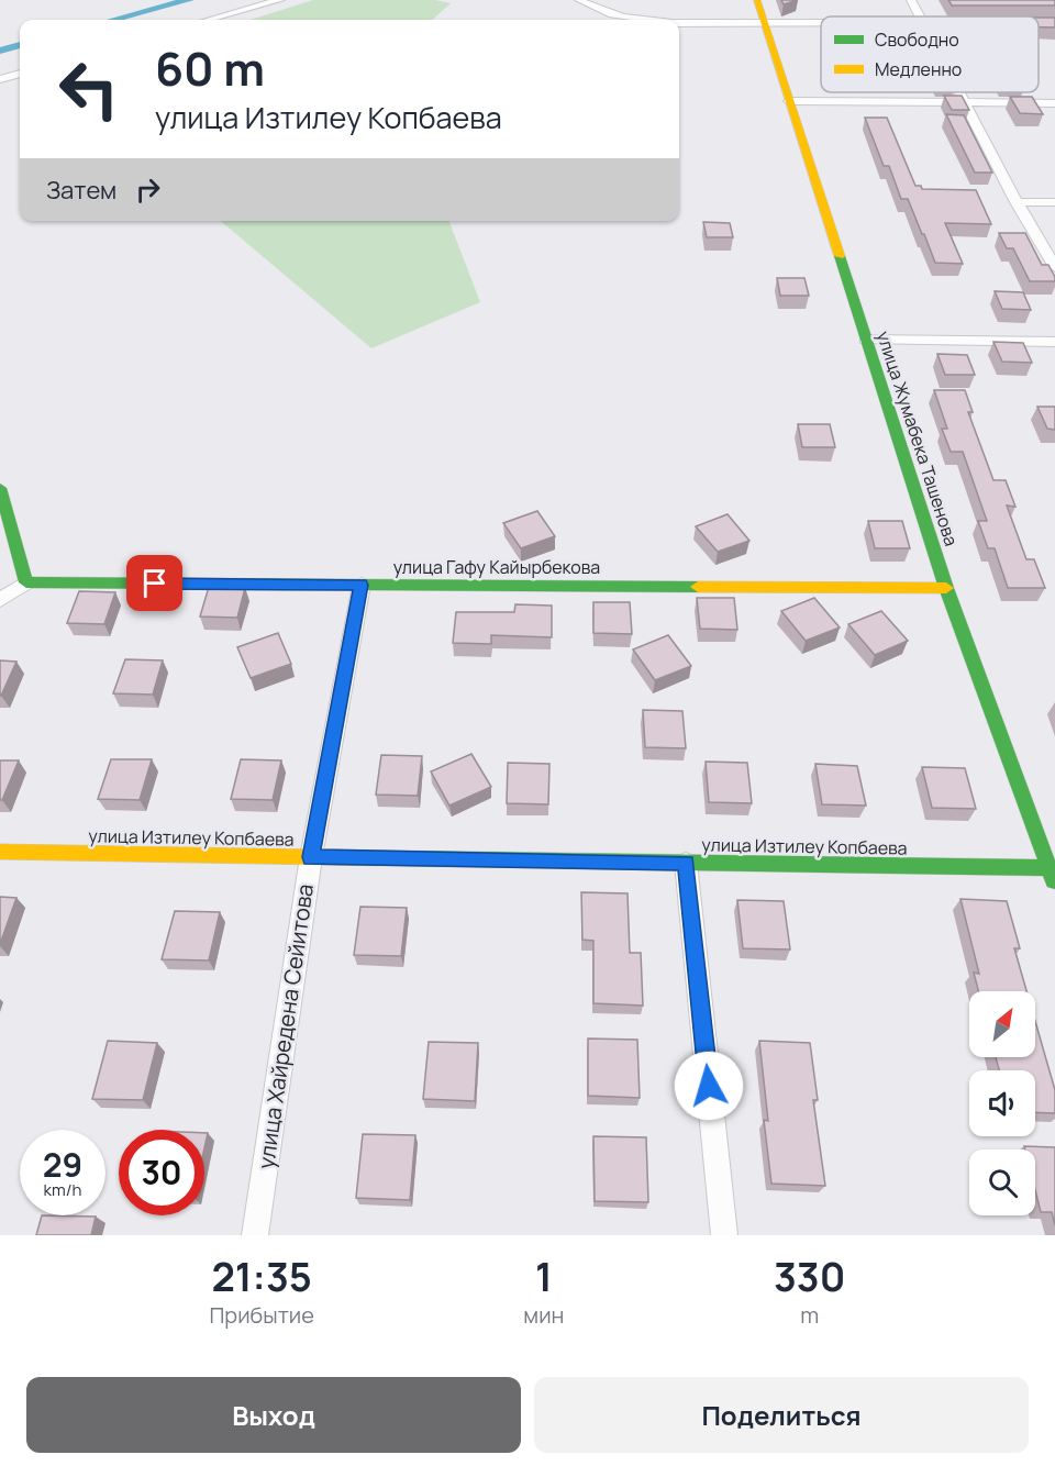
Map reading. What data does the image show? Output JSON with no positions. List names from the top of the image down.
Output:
{
  "streets": {
    "street": [
      "улица Жумабека Ташенова",
      "улица Гафу Кайырбекова",
      "улица Изтилеу Копбаева",
      "улица Хайредена Сейитова"
    ]
  },
  "crossings": [
    ["улица Жумабека Ташенова", "улица Гафу Кайырбекова"],
    ["улица Жумабека Ташенова", "улица Изтилеу Копбаева"],
    ["улица Гафу Кайырбекова", "улица Хайредена Сейитова"],
    ["улица Изтилеу Копбаева", "улица Хайредена Сейитова"]
  ],
  "legend": ["Свободно", "Медленно"],
  "north": "top right",
  "page": {
    "turn": ["60 m", "улица Изтилеу Копбаева"],
    "then": "Затем",
    "speed": "29 km/h",
    "limit": "30",
    "eta": [
      "21:35",
      "Прибытие",
      "1",
      "мин",
      "330",
      "m"
    ],
    "buttons": ["Выход", "Поделиться"]
  }
}
